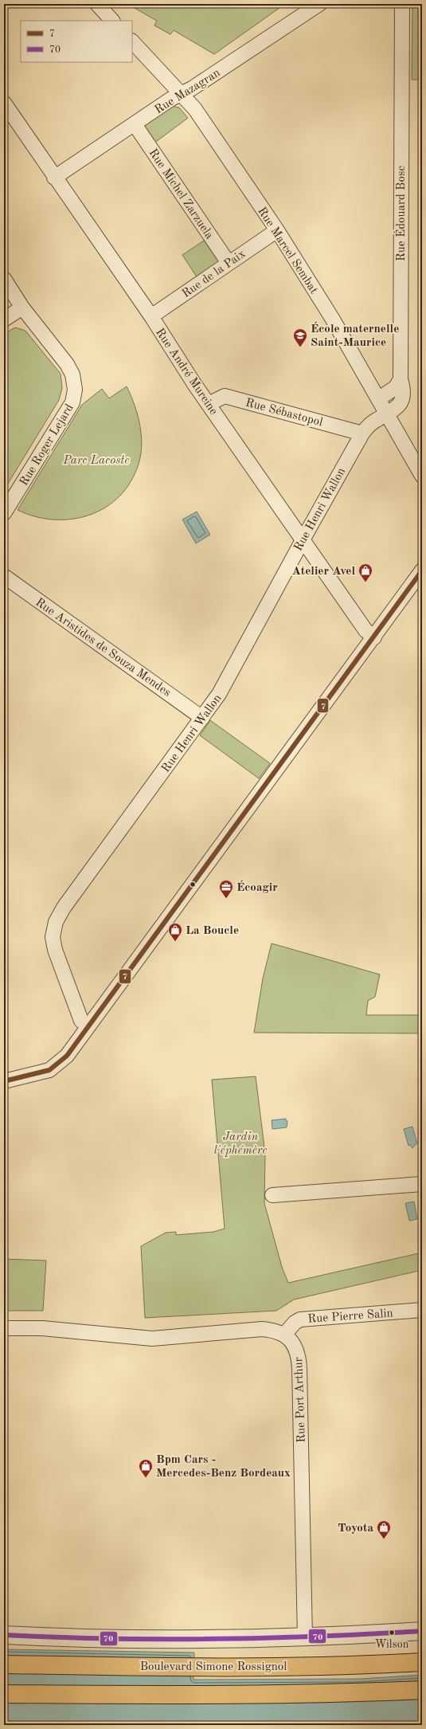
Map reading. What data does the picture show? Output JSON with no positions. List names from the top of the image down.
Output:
{
  "streets": {
    "main road": ["Boulevard Simone Rossignol"],
    "street": [
      "Rue Mazagran",
      "Rue Michel Zarzuela",
      "Rue Édouard Bosc",
      "Rue Marcel Sembat",
      "Rue de la Paix",
      "Rue André Mureine",
      "Rue Sébastopol",
      "Rue Roger Lejard",
      "Rue Henri Wallon",
      "Rue Aristides de Souza Mendes",
      "Rue Pierre Salin",
      "Rue Port Arthur"
    ]
  },
  "crossings": [
    ["Rue Mazagran", "Rue Michel Zarzuela"],
    ["Rue Mazagran", "Rue Marcel Sembat"],
    ["Rue Mazagran", "Rue André Mureine"],
    ["Rue Michel Zarzuela", "Rue de la Paix"],
    ["Rue Édouard Bosc", "Rue Marcel Sembat"],
    ["Rue Édouard Bosc", "Rue Henri Wallon"],
    ["Rue Marcel Sembat", "Rue de la Paix"],
    ["Rue Marcel Sembat", "Rue Henri Wallon"],
    ["Rue de la Paix", "Rue André Mureine"],
    ["Rue André Mureine", "Rue Sébastopol"],
    ["Rue André Mureine", "Rue Henri Wallon"],
    ["Rue Sébastopol", "Rue Henri Wallon"],
    ["Rue Henri Wallon", "Rue Aristides de Souza Mendes"],
    ["Rue Pierre Salin", "Rue Port Arthur"]
  ],
  "parks": ["Parc Lacoste", "Jardin l'éphémère"],
  "places": {
    "school or university": ["École maternelle Saint-Maurice"],
    "shop": [
      "Atelier Avel",
      "La Boucle",
      "Bpm Cars - Mercedes-Benz Bordeaux",
      "Toyota"
    ],
    "office": ["Écoagir"],
    "other": ["Wilson"]
  },
  "lines": ["transit line 7", "transit line 70"],
  "legend": ["7", "70"]
}
